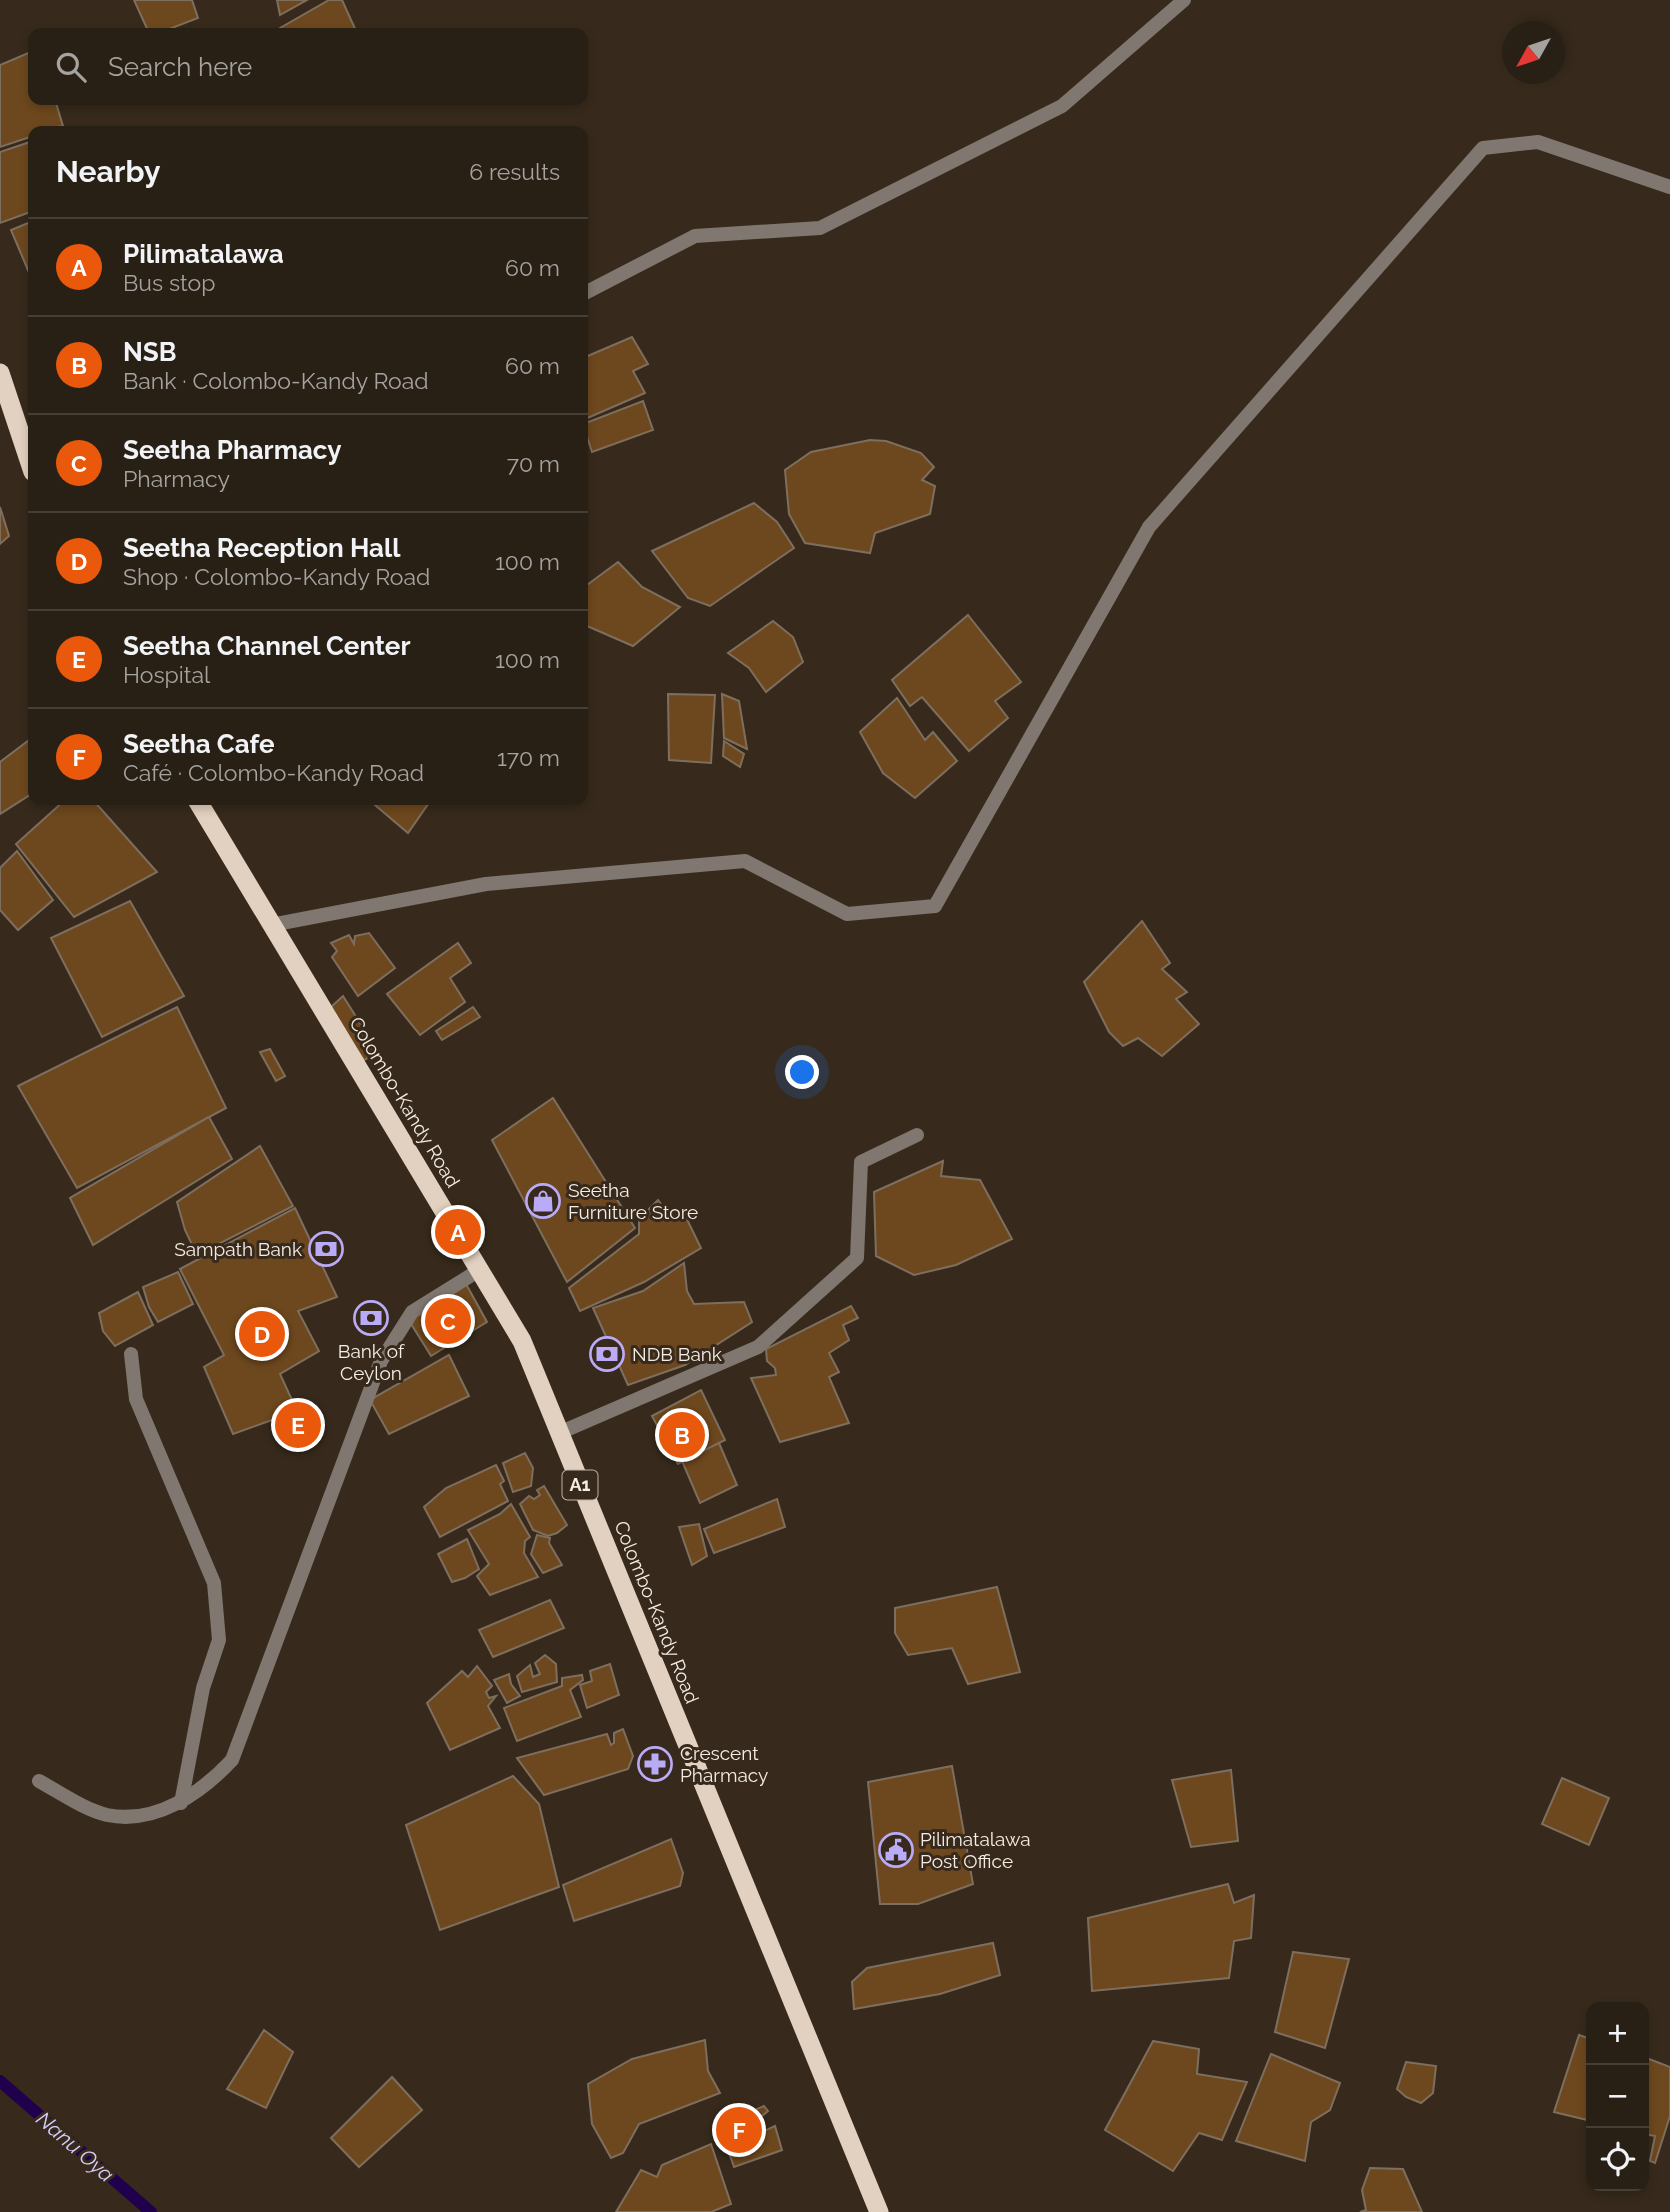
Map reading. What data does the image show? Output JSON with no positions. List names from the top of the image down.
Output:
{
  "streets": {
    "highway": ["Colombo-Kandy Road", "A1"]
  },
  "water": ["Nanu Oya"],
  "places": {
    "shop": ["Seetha Furniture Store"],
    "bank": ["Sampath Bank", "Bank of Ceylon", "NDB Bank"],
    "pharmacy": ["Crescent Pharmacy"],
    "public building": ["Pilimatalawa Post Office"]
  },
  "north": "bottom left",
  "page": {
    "search": "Search here",
    "heading": ["Nearby", "6 results"],
    "list": [
      {
        "mark": "A",
        "name": "Pilimatalawa",
        "note": "Bus stop",
        "value": "60 m"
      },
      {
        "mark": "B",
        "name": "NSB",
        "note": "Bank · Colombo-Kandy Road",
        "value": "60 m"
      },
      {
        "mark": "C",
        "name": "Seetha Pharmacy",
        "note": "Pharmacy",
        "value": "70 m"
      },
      {
        "mark": "D",
        "name": "Seetha Reception Hall",
        "note": "Shop · Colombo-Kandy Road",
        "value": "100 m"
      },
      {
        "mark": "E",
        "name": "Seetha Channel Center",
        "note": "Hospital",
        "value": "100 m"
      },
      {
        "mark": "F",
        "name": "Seetha Cafe",
        "note": "Café · Colombo-Kandy Road",
        "value": "170 m"
      }
    ],
    "pins": [
      "A",
      "C",
      "D",
      "E",
      "B",
      "F"
    ],
    "map_buttons": ["+", "−"]
  }
}
